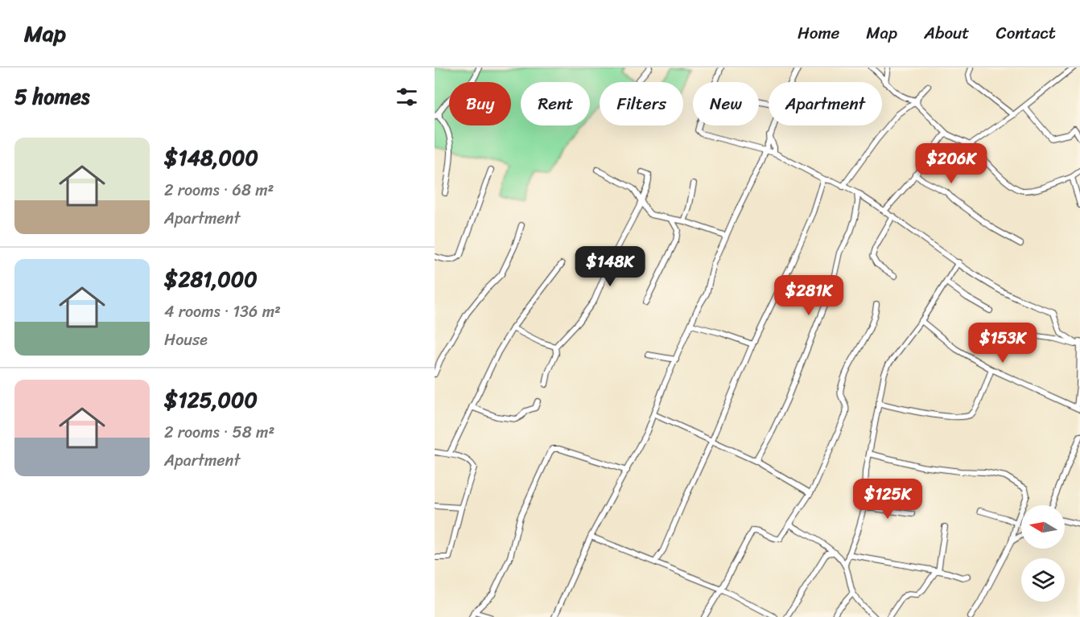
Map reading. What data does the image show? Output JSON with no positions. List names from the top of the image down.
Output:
{
  "north": "left",
  "page": {
    "header": "Map",
    "nav": [
      "Home",
      "Map",
      "About",
      "Contact"
    ],
    "heading": "5 homes",
    "chip": [
      "Buy",
      "Rent",
      "Filters",
      "New",
      "Apartment"
    ],
    "list": [
      {
        "name": "$148,000",
        "note": "2 rooms · 68 m² · Apartment"
      },
      {
        "name": "$281,000",
        "note": "4 rooms · 136 m² · House"
      },
      {
        "name": "$125,000",
        "note": "2 rooms · 58 m² · Apartment"
      }
    ],
    "price": [
      "$206K",
      "$148K",
      "$281K",
      "$153K",
      "$125K"
    ]
  }
}
